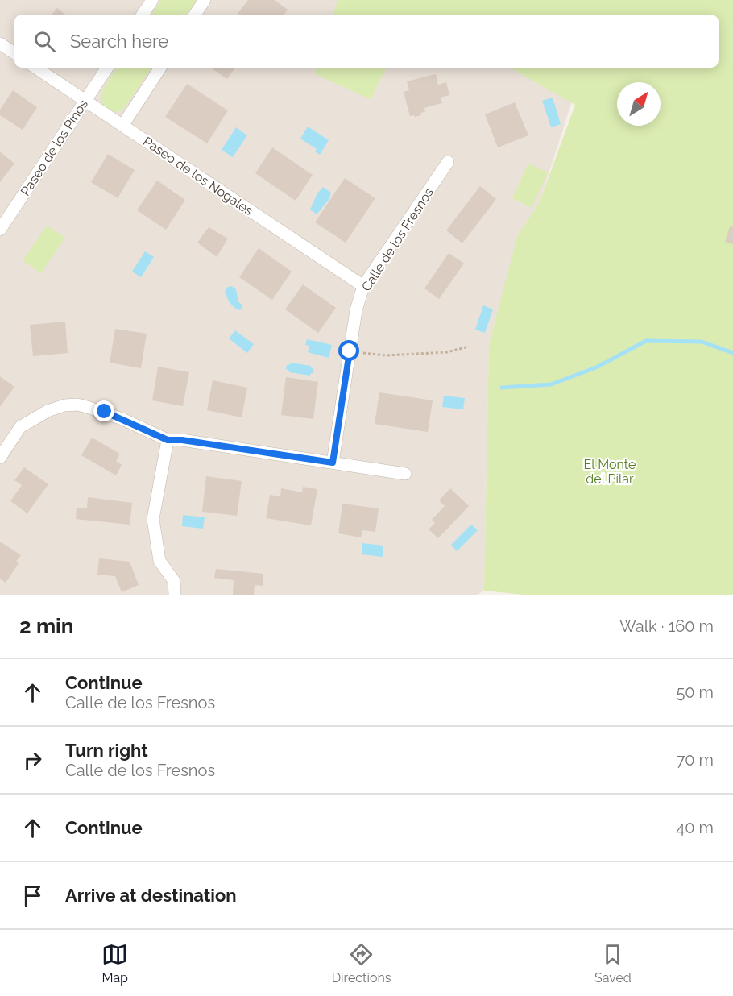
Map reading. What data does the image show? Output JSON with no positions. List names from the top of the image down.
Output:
{
  "streets": {
    "street": ["Paseo de los Pinos", "Paseo de los Nogales", "Calle de los Fresnos"]
  },
  "crossings": [
    ["Paseo de los Pinos", "Paseo de los Nogales"],
    ["Paseo de los Nogales", "Calle de los Fresnos"]
  ],
  "parks": ["El Monte del Pilar"],
  "north": "top right",
  "page": {
    "search": "Search here",
    "heading": ["2 min", "Walk · 160 m"],
    "list": [
      ["Continue", "Calle de los Fresnos", "50 m"],
      ["Turn right", "Calle de los Fresnos", "70 m"],
      ["Continue", "40 m"],
      "Arrive at destination"
    ],
    "nav": ["Map", "Directions", "Saved"]
  }
}
